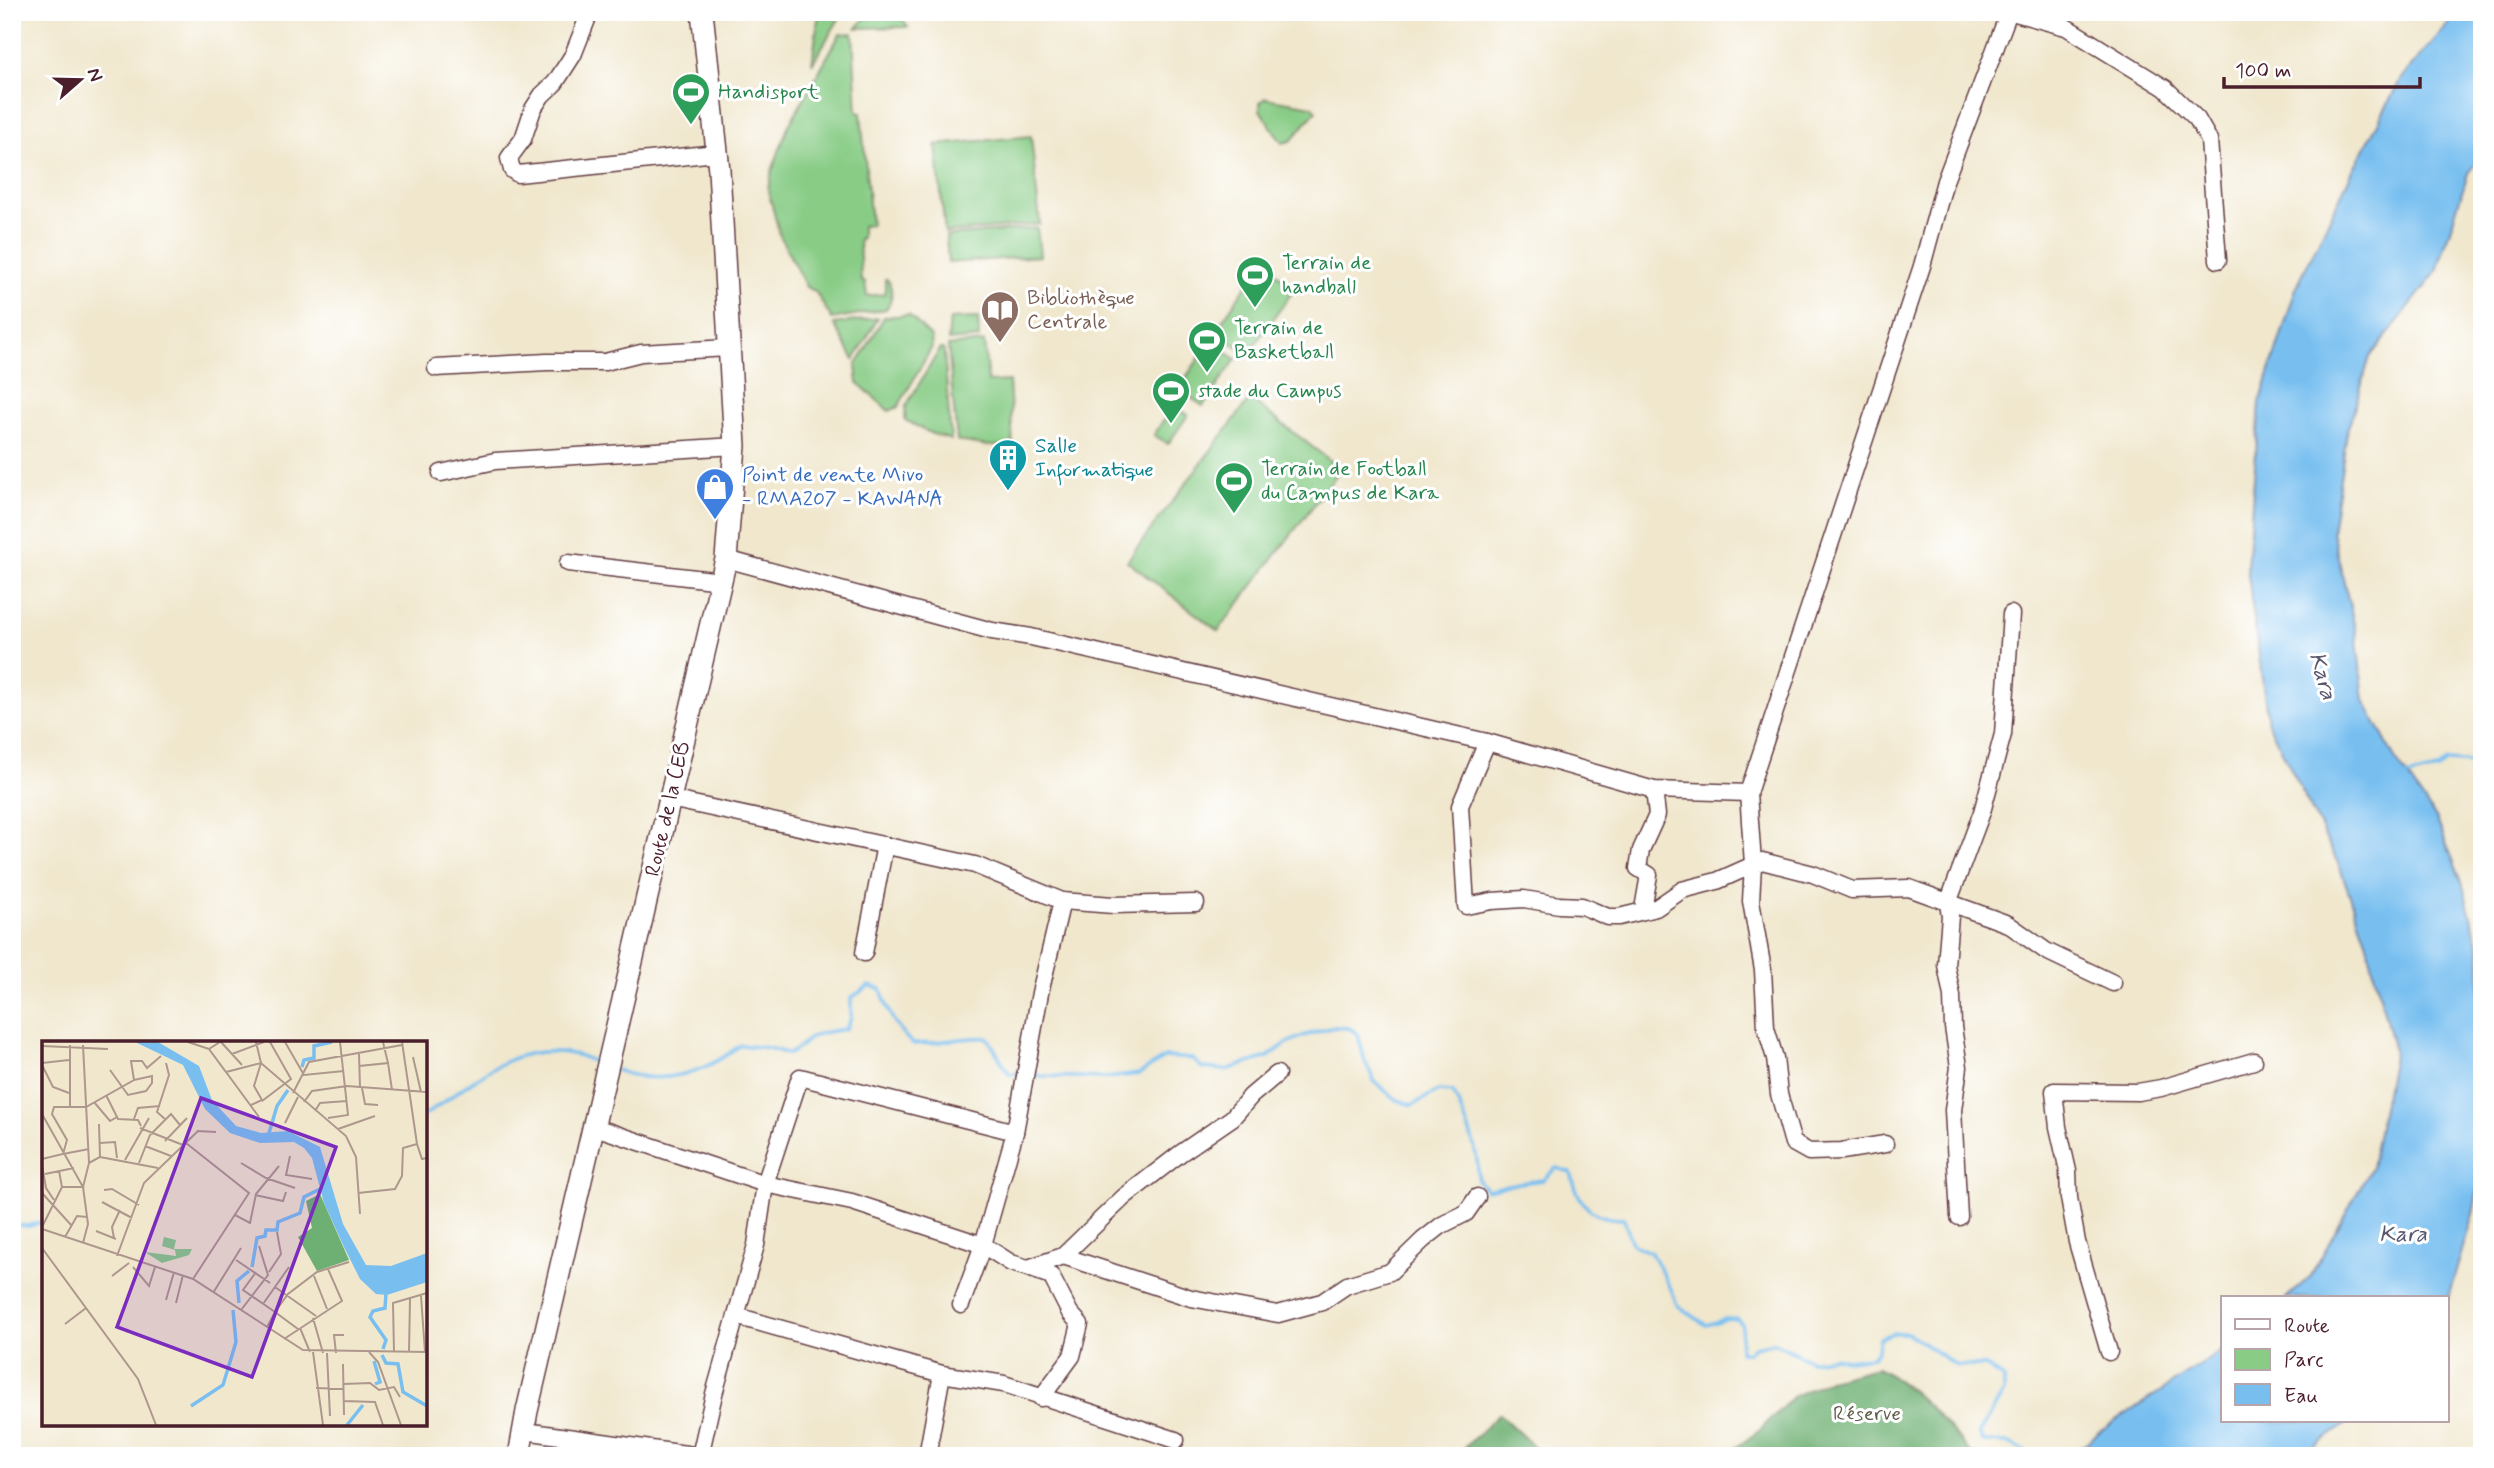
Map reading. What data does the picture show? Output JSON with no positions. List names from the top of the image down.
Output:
{
  "streets": {
    "main road": ["Route de la CEB"]
  },
  "water": ["Kara"],
  "parks": ["Réserve"],
  "places": {
    "sports": [
      "Handisport",
      "Terrain de handball",
      "Terrain de Basketball",
      "stade du Campus",
      "Terrain de Football du Campus de Kara"
    ],
    "library": ["Bibliothèque Centrale"],
    "building": ["Salle Informatique"],
    "shop": ["Point de vente Mivo - RMA207 - KAWANA"]
  },
  "legend": ["Route", "Parc", "Eau"],
  "scale_bar": "100 m",
  "north": "right"
}
